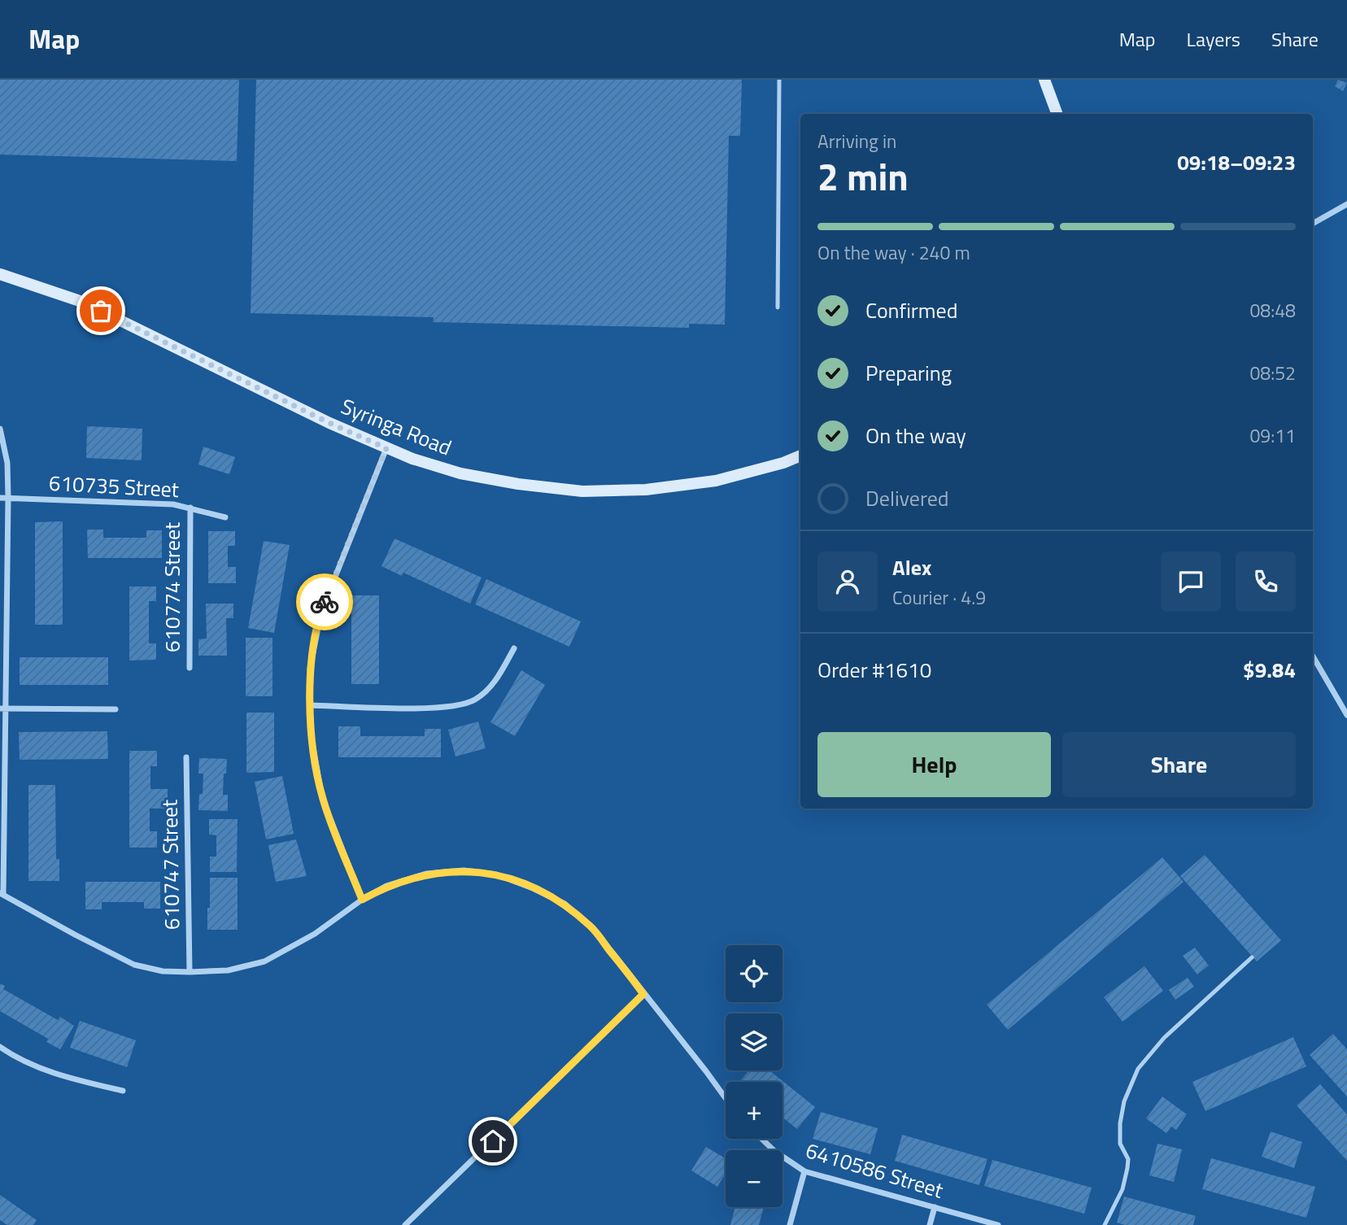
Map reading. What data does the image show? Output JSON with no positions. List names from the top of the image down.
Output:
{
  "streets": {
    "street": [
      "Syringa Road",
      "610735 Street",
      "610774 Street",
      "610747 Street",
      "6410586 Street"
    ]
  },
  "crossings": [
    ["610735 Street", "610774 Street"]
  ],
  "page": {
    "header": "Map",
    "nav": ["Map", "Layers", "Share"],
    "heading": ["2 min", "Arriving in", "09:18–09:23"],
    "panel": [
      "Alex",
      "Courier · 4.9",
      "Order #1610",
      "$9.84"
    ],
    "bar": "On the way · 240 m",
    "list": [
      ["Confirmed", "08:48"],
      ["Preparing", "08:52"],
      ["On the way", "09:11"],
      "Delivered"
    ],
    "buttons": ["Help", "Share"],
    "map_buttons": ["+", "−"]
  }
}
